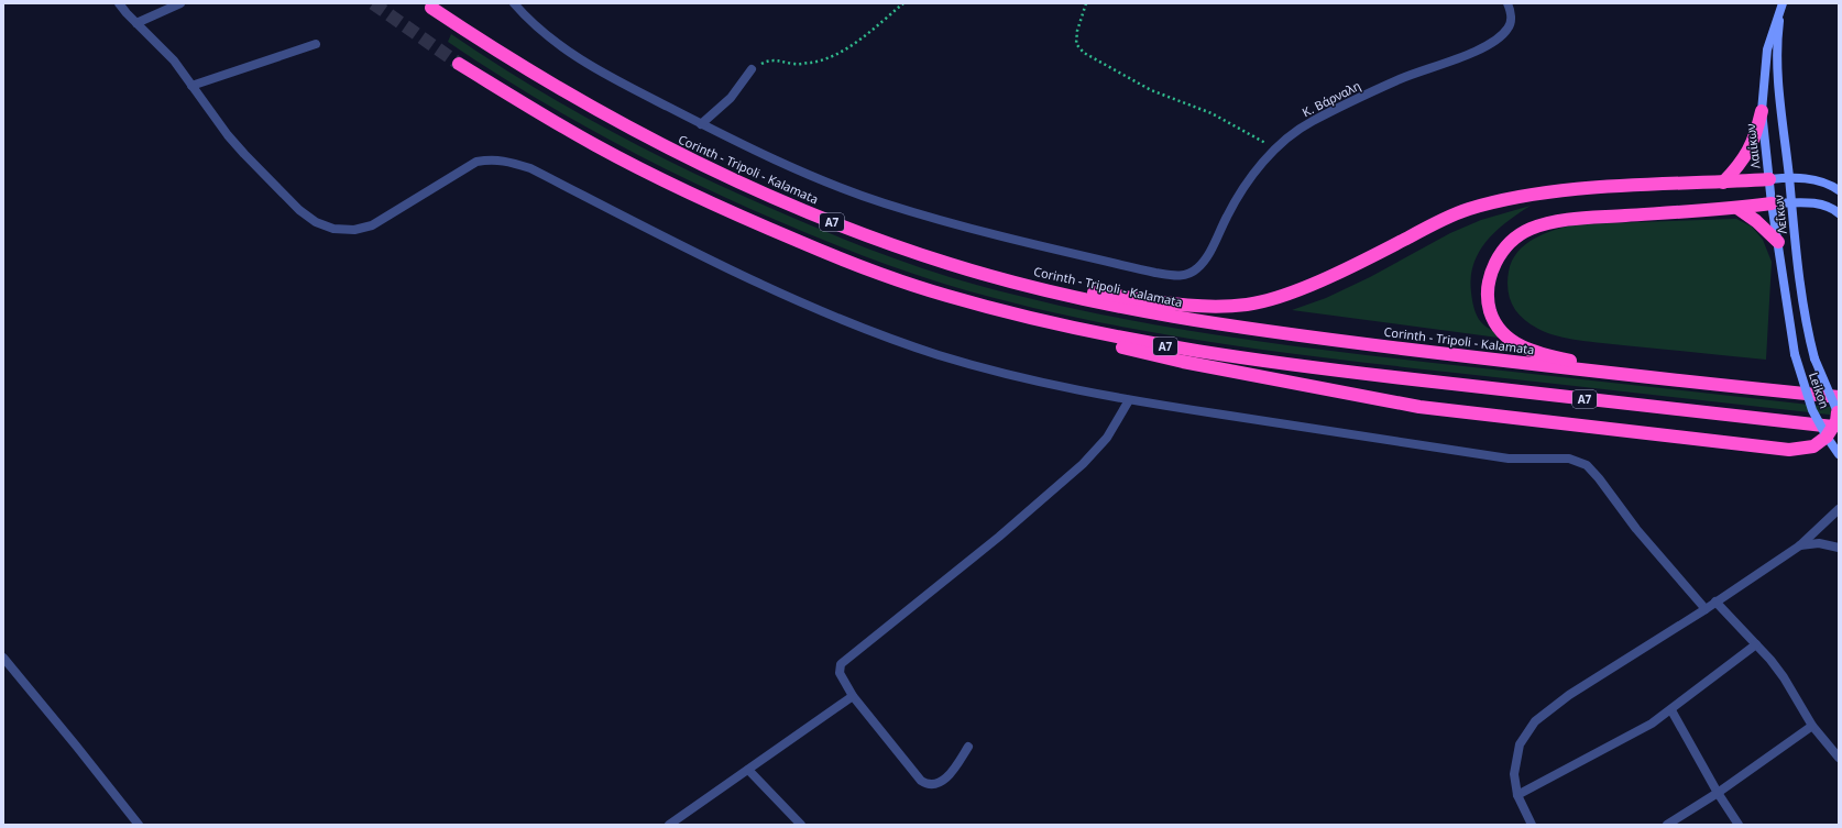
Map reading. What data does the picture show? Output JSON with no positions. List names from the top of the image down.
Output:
{
  "streets": {
    "highway": ["Corinth - Tripoli - Kalamata", "Α7"],
    "street": [
      "Κ. Βάρναλη",
      "Λαιίκων",
      "Λεΐκων",
      "Leikon"
    ]
  },
  "crossings": [
    ["Λαιίκων", "Λεΐκων"],
    ["Λεΐκων", "Leikon"]
  ]
}
